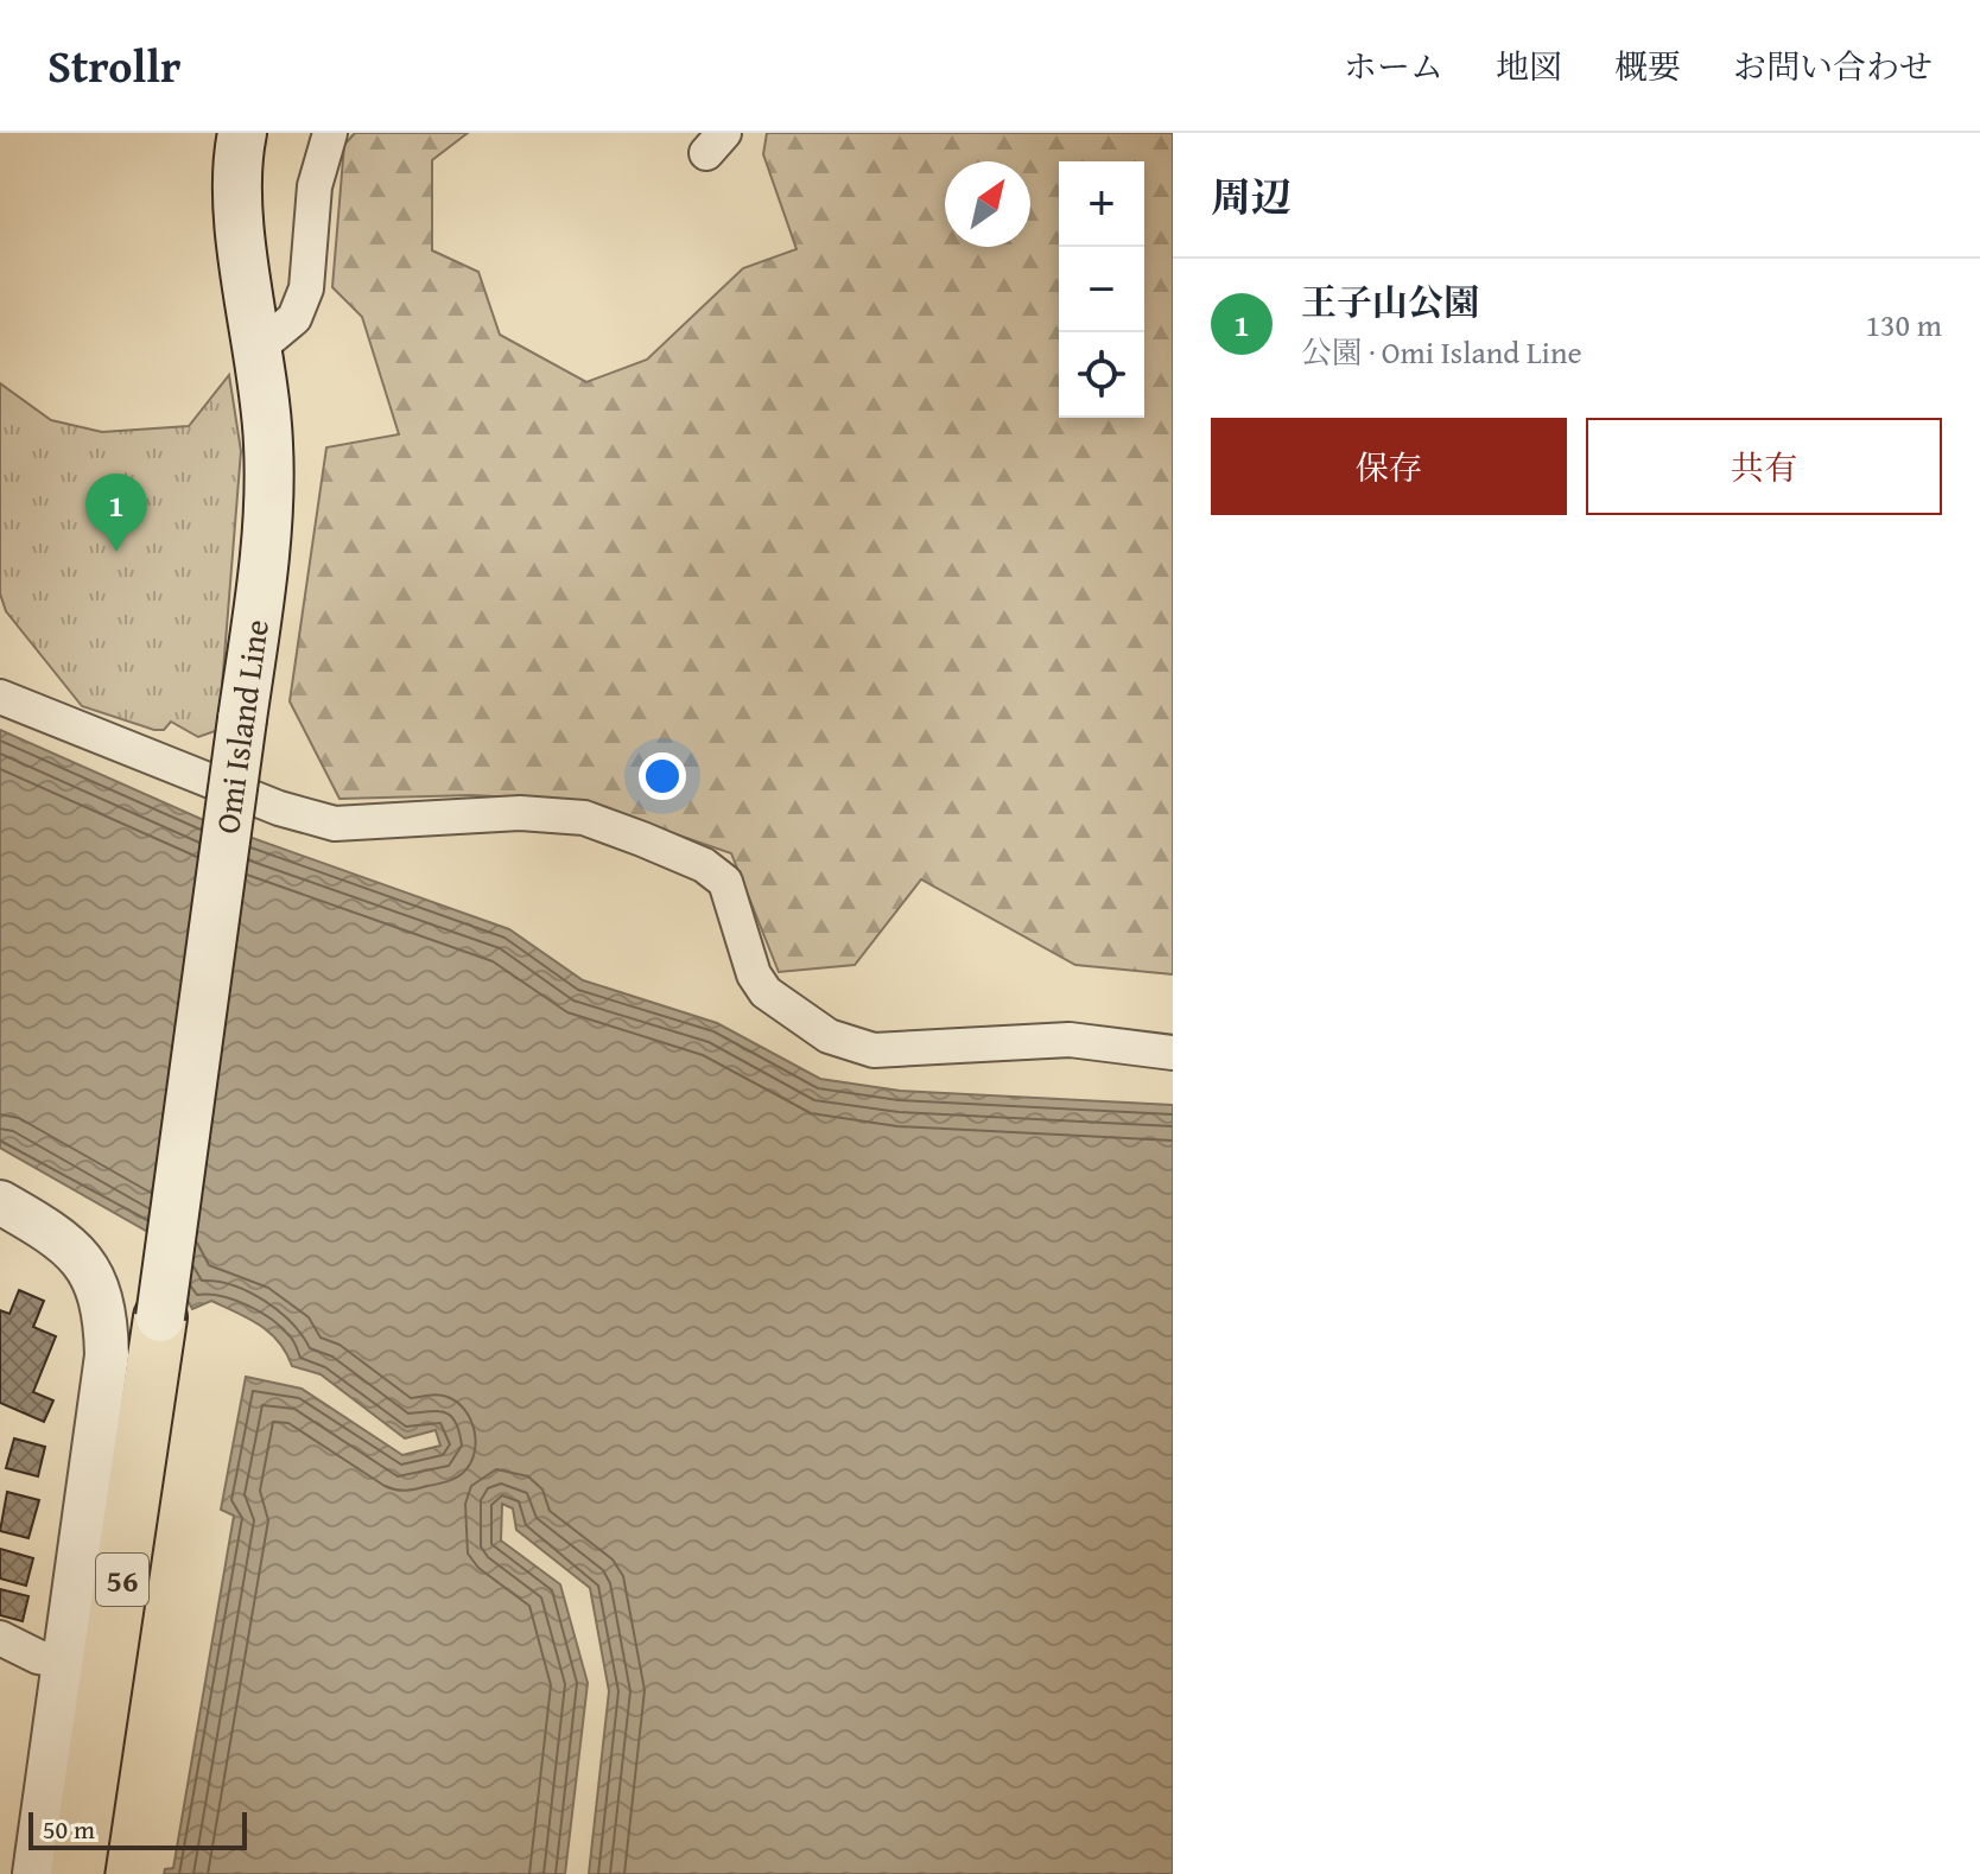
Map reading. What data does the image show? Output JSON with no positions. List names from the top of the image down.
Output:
{
  "streets": {
    "main road": ["Omi Island Line", "56"]
  },
  "crossings": [
    ["Omi Island Line", "56"]
  ],
  "scale_bar": "50 m",
  "north": "top right",
  "page": {
    "header": "Strollr",
    "nav": [
      "ホーム",
      "地図",
      "概要",
      "お問い合わせ"
    ],
    "heading": "周辺",
    "map_buttons": ["+", "−"],
    "list": [
      {
        "mark": "1",
        "name": "王子山公園",
        "note": "公園 · Omi Island Line",
        "value": "130 m"
      }
    ],
    "buttons": ["保存", "共有"],
    "pins": "1",
    "scale": "50 m"
  }
}
